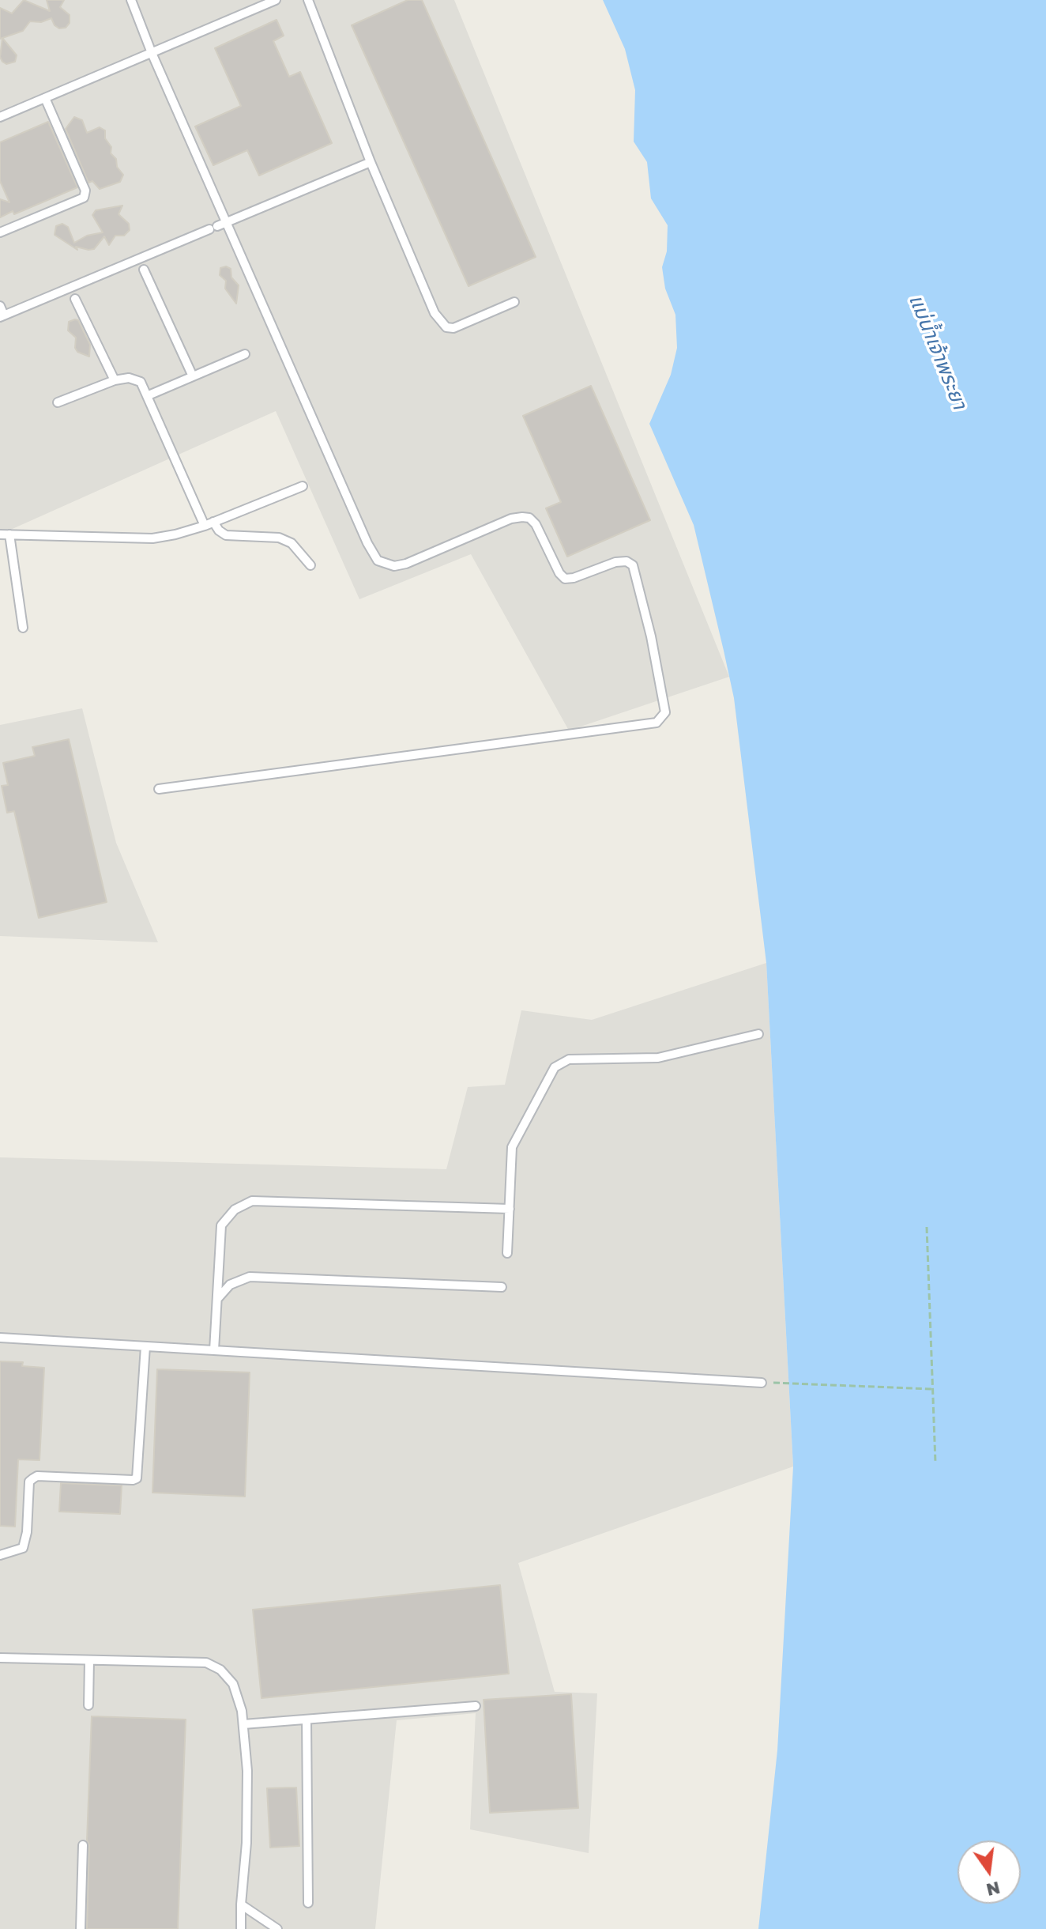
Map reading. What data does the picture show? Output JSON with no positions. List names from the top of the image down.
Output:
{
  "water": ["แม่น้ำเจ้าพระยา"],
  "north": "bottom"
}
